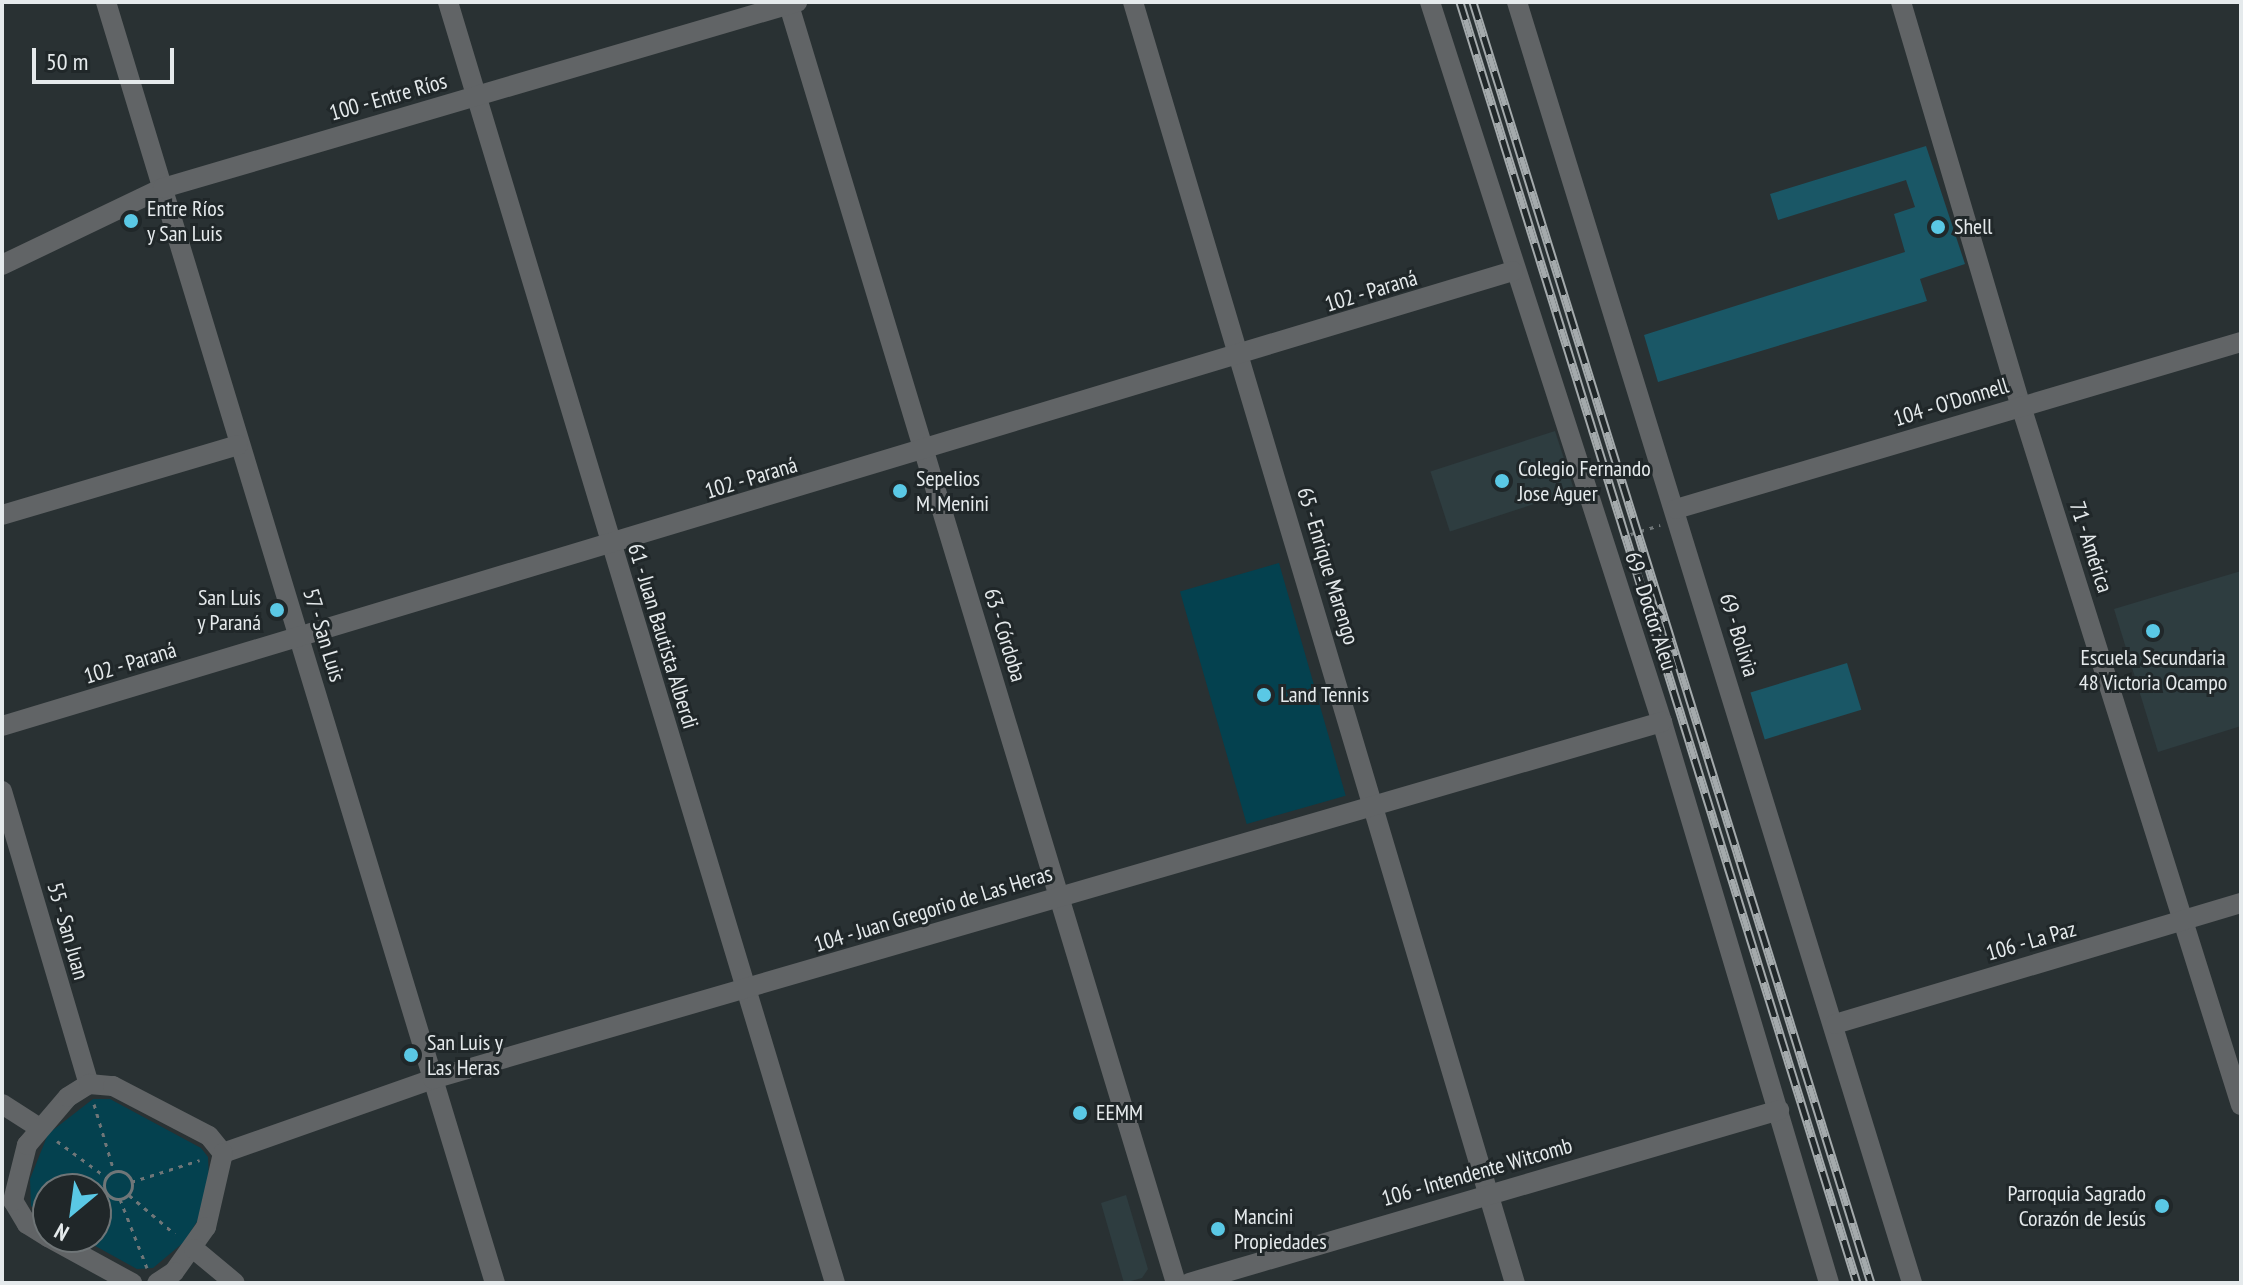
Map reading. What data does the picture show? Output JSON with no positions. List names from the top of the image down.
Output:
{
  "streets": {
    "street": [
      "100 - Entre Ríos",
      "102 - Paraná",
      "104 - O'Donnell",
      "71 - América",
      "65 - Enrique Marengo",
      "69 - Doctor Aleu",
      "57 - San Luis",
      "63 - Córdoba",
      "69 - Bolivia",
      "61 - Juan Bautista Alberdi",
      "104 - Juan Gregorio de Las Heras",
      "55 - San Juan",
      "106 - La Paz",
      "106 - Intendente Witcomb"
    ]
  },
  "crossings": [
    ["100 - Entre Ríos", "57 - San Luis"],
    ["100 - Entre Ríos", "63 - Córdoba"],
    ["100 - Entre Ríos", "61 - Juan Bautista Alberdi"],
    ["102 - Paraná", "65 - Enrique Marengo"],
    ["102 - Paraná", "69 - Doctor Aleu"],
    ["102 - Paraná", "57 - San Luis"],
    ["102 - Paraná", "63 - Córdoba"],
    ["102 - Paraná", "61 - Juan Bautista Alberdi"],
    ["104 - O'Donnell", "71 - América"],
    ["104 - O'Donnell", "69 - Bolivia"],
    ["71 - América", "106 - La Paz"],
    ["65 - Enrique Marengo", "104 - Juan Gregorio de Las Heras"],
    ["65 - Enrique Marengo", "106 - Intendente Witcomb"],
    ["69 - Doctor Aleu", "104 - Juan Gregorio de Las Heras"],
    ["69 - Doctor Aleu", "106 - Intendente Witcomb"],
    ["57 - San Luis", "104 - Juan Gregorio de Las Heras"],
    ["63 - Córdoba", "104 - Juan Gregorio de Las Heras"],
    ["69 - Bolivia", "106 - La Paz"],
    ["61 - Juan Bautista Alberdi", "104 - Juan Gregorio de Las Heras"]
  ],
  "places": [
    "Entre Ríos y San Luis",
    "Shell",
    "Colegio Fernando Jose Aguer",
    "Sepelios M. Menini",
    "San Luis y Paraná",
    "Escuela Secundaria 48 Victoria Ocampo",
    "Land Tennis",
    "San Luis y Las Heras",
    "EEMM",
    "Parroquia Sagrado Corazón de Jesús",
    "Mancini Propiedades"
  ],
  "scale_bar": "50 m",
  "north": "bottom left"
}
